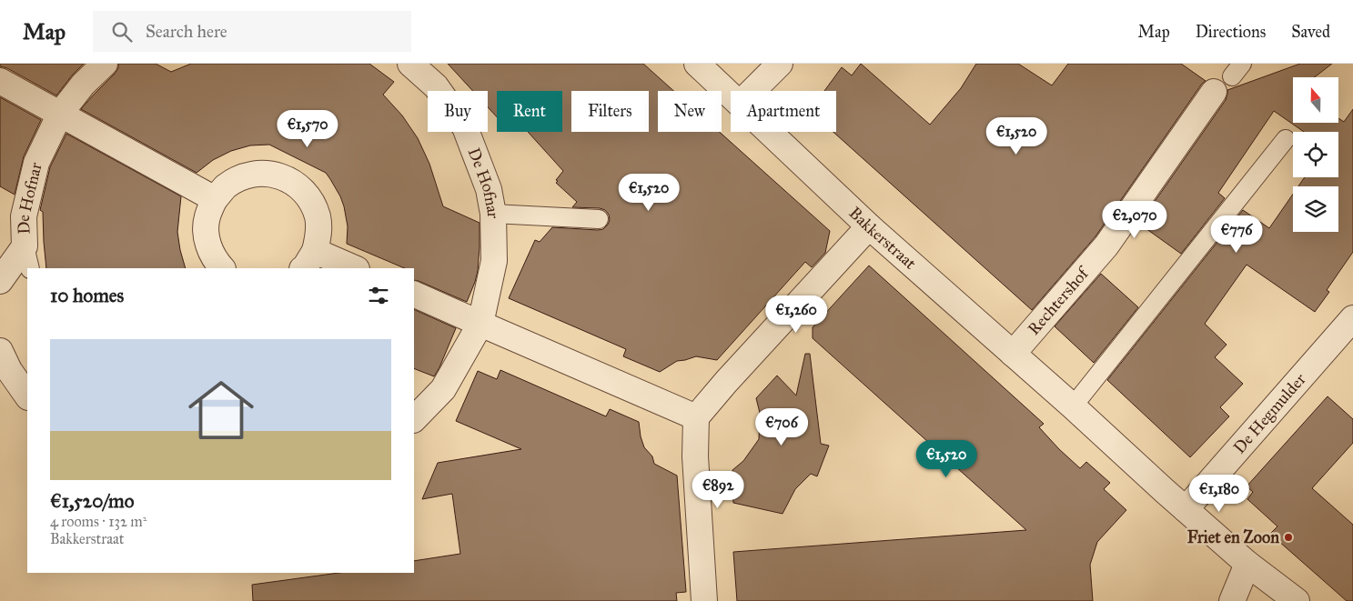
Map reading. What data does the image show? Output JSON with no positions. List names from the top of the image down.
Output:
{
  "streets": {
    "street": [
      "De Hofnar",
      "Bakkerstraat",
      "Rechtershof",
      "De Hegmulder"
    ]
  },
  "crossings": [
    ["Bakkerstraat", "Rechtershof"],
    ["Bakkerstraat", "De Hegmulder"]
  ],
  "places": ["Friet en Zoon"],
  "north": "top",
  "page": {
    "header": "Map",
    "search": "Search here",
    "nav": ["Map", "Directions", "Saved"],
    "chip": [
      "Buy",
      "Rent",
      "Filters",
      "New",
      "Apartment"
    ],
    "price": [
      "€1,570",
      "€1,520",
      "€1,520",
      "€2,070",
      "€776",
      "€1,260",
      "€706",
      "€1,520",
      "€892",
      "€1,180"
    ],
    "heading": "10 homes",
    "list": [
      {
        "name": "€1,520/mo",
        "note": "4 rooms · 132 m² · Bakkerstraat"
      }
    ]
  }
}
